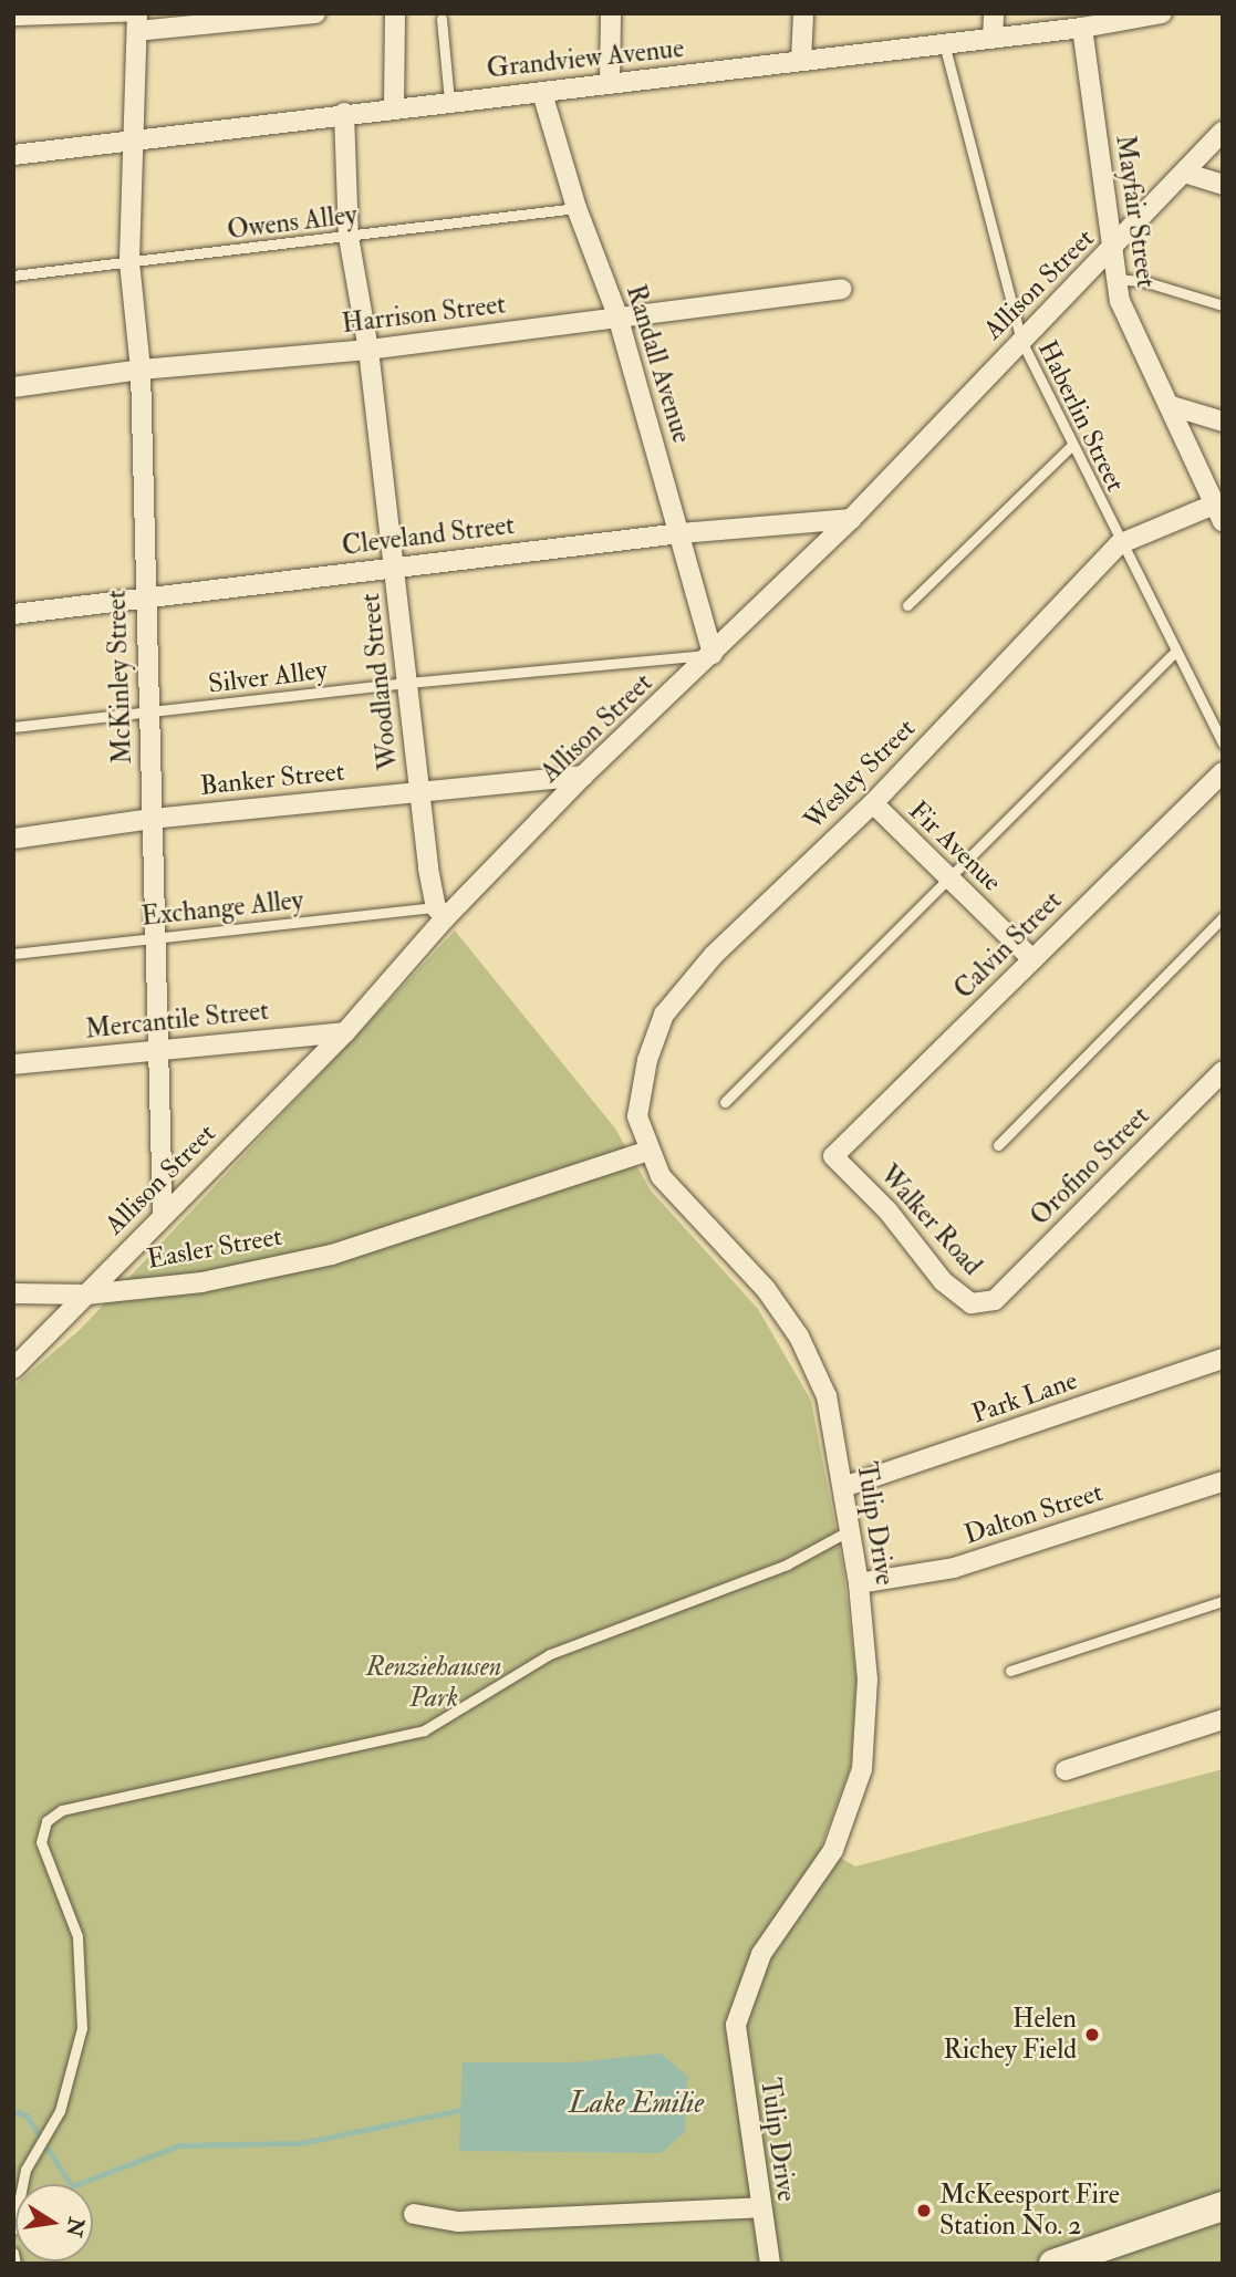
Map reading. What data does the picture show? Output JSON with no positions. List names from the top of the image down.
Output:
{
  "streets": {
    "street": [
      "Grandview Avenue",
      "Mayfair Street",
      "Allison Street",
      "Harrison Street",
      "Randall Avenue",
      "Cleveland Street",
      "McKinley Street",
      "Woodland Street",
      "Wesley Street",
      "Banker Street",
      "Fir Avenue",
      "Calvin Street",
      "Mercantile Street",
      "Orofino Street",
      "Walker Road",
      "Easler Street",
      "Park Lane",
      "Dalton Street",
      "Tulip Drive"
    ],
    "lane": [
      "Owens Alley",
      "Haberlin Street",
      "Silver Alley",
      "Exchange Alley"
    ]
  },
  "crossings": [
    ["Grandview Avenue", "Mayfair Street"],
    ["Grandview Avenue", "Randall Avenue"],
    ["Grandview Avenue", "Haberlin Street"],
    ["Grandview Avenue", "McKinley Street"],
    ["Grandview Avenue", "Woodland Street"],
    ["Mayfair Street", "Allison Street"],
    ["Mayfair Street", "Wesley Street"],
    ["Owens Alley", "Randall Avenue"],
    ["Owens Alley", "McKinley Street"],
    ["Owens Alley", "Woodland Street"],
    ["Allison Street", "Randall Avenue"],
    ["Allison Street", "Haberlin Street"],
    ["Allison Street", "Cleveland Street"],
    ["Allison Street", "McKinley Street"],
    ["Allison Street", "Silver Alley"],
    ["Allison Street", "Woodland Street"],
    ["Allison Street", "Banker Street"],
    ["Allison Street", "Exchange Alley"],
    ["Allison Street", "Mercantile Street"],
    ["Allison Street", "Easler Street"],
    ["Harrison Street", "Randall Avenue"],
    ["Harrison Street", "McKinley Street"],
    ["Harrison Street", "Woodland Street"],
    ["Randall Avenue", "Cleveland Street"],
    ["Randall Avenue", "Silver Alley"],
    ["Haberlin Street", "Wesley Street"],
    ["Cleveland Street", "McKinley Street"],
    ["Cleveland Street", "Woodland Street"],
    ["McKinley Street", "Silver Alley"],
    ["McKinley Street", "Banker Street"],
    ["McKinley Street", "Exchange Alley"],
    ["McKinley Street", "Mercantile Street"],
    ["Silver Alley", "Woodland Street"],
    ["Woodland Street", "Banker Street"],
    ["Woodland Street", "Exchange Alley"],
    ["Wesley Street", "Fir Avenue"],
    ["Wesley Street", "Easler Street"],
    ["Wesley Street", "Tulip Drive"],
    ["Fir Avenue", "Calvin Street"],
    ["Calvin Street", "Walker Road"],
    ["Orofino Street", "Walker Road"],
    ["Easler Street", "Tulip Drive"],
    ["Park Lane", "Tulip Drive"],
    ["Dalton Street", "Tulip Drive"]
  ],
  "water": ["Lake Emilie"],
  "parks": ["Renziehausen Park"],
  "places": ["Helen Richey Field", "McKeesport Fire Station No. 2"],
  "north": "right"
}
